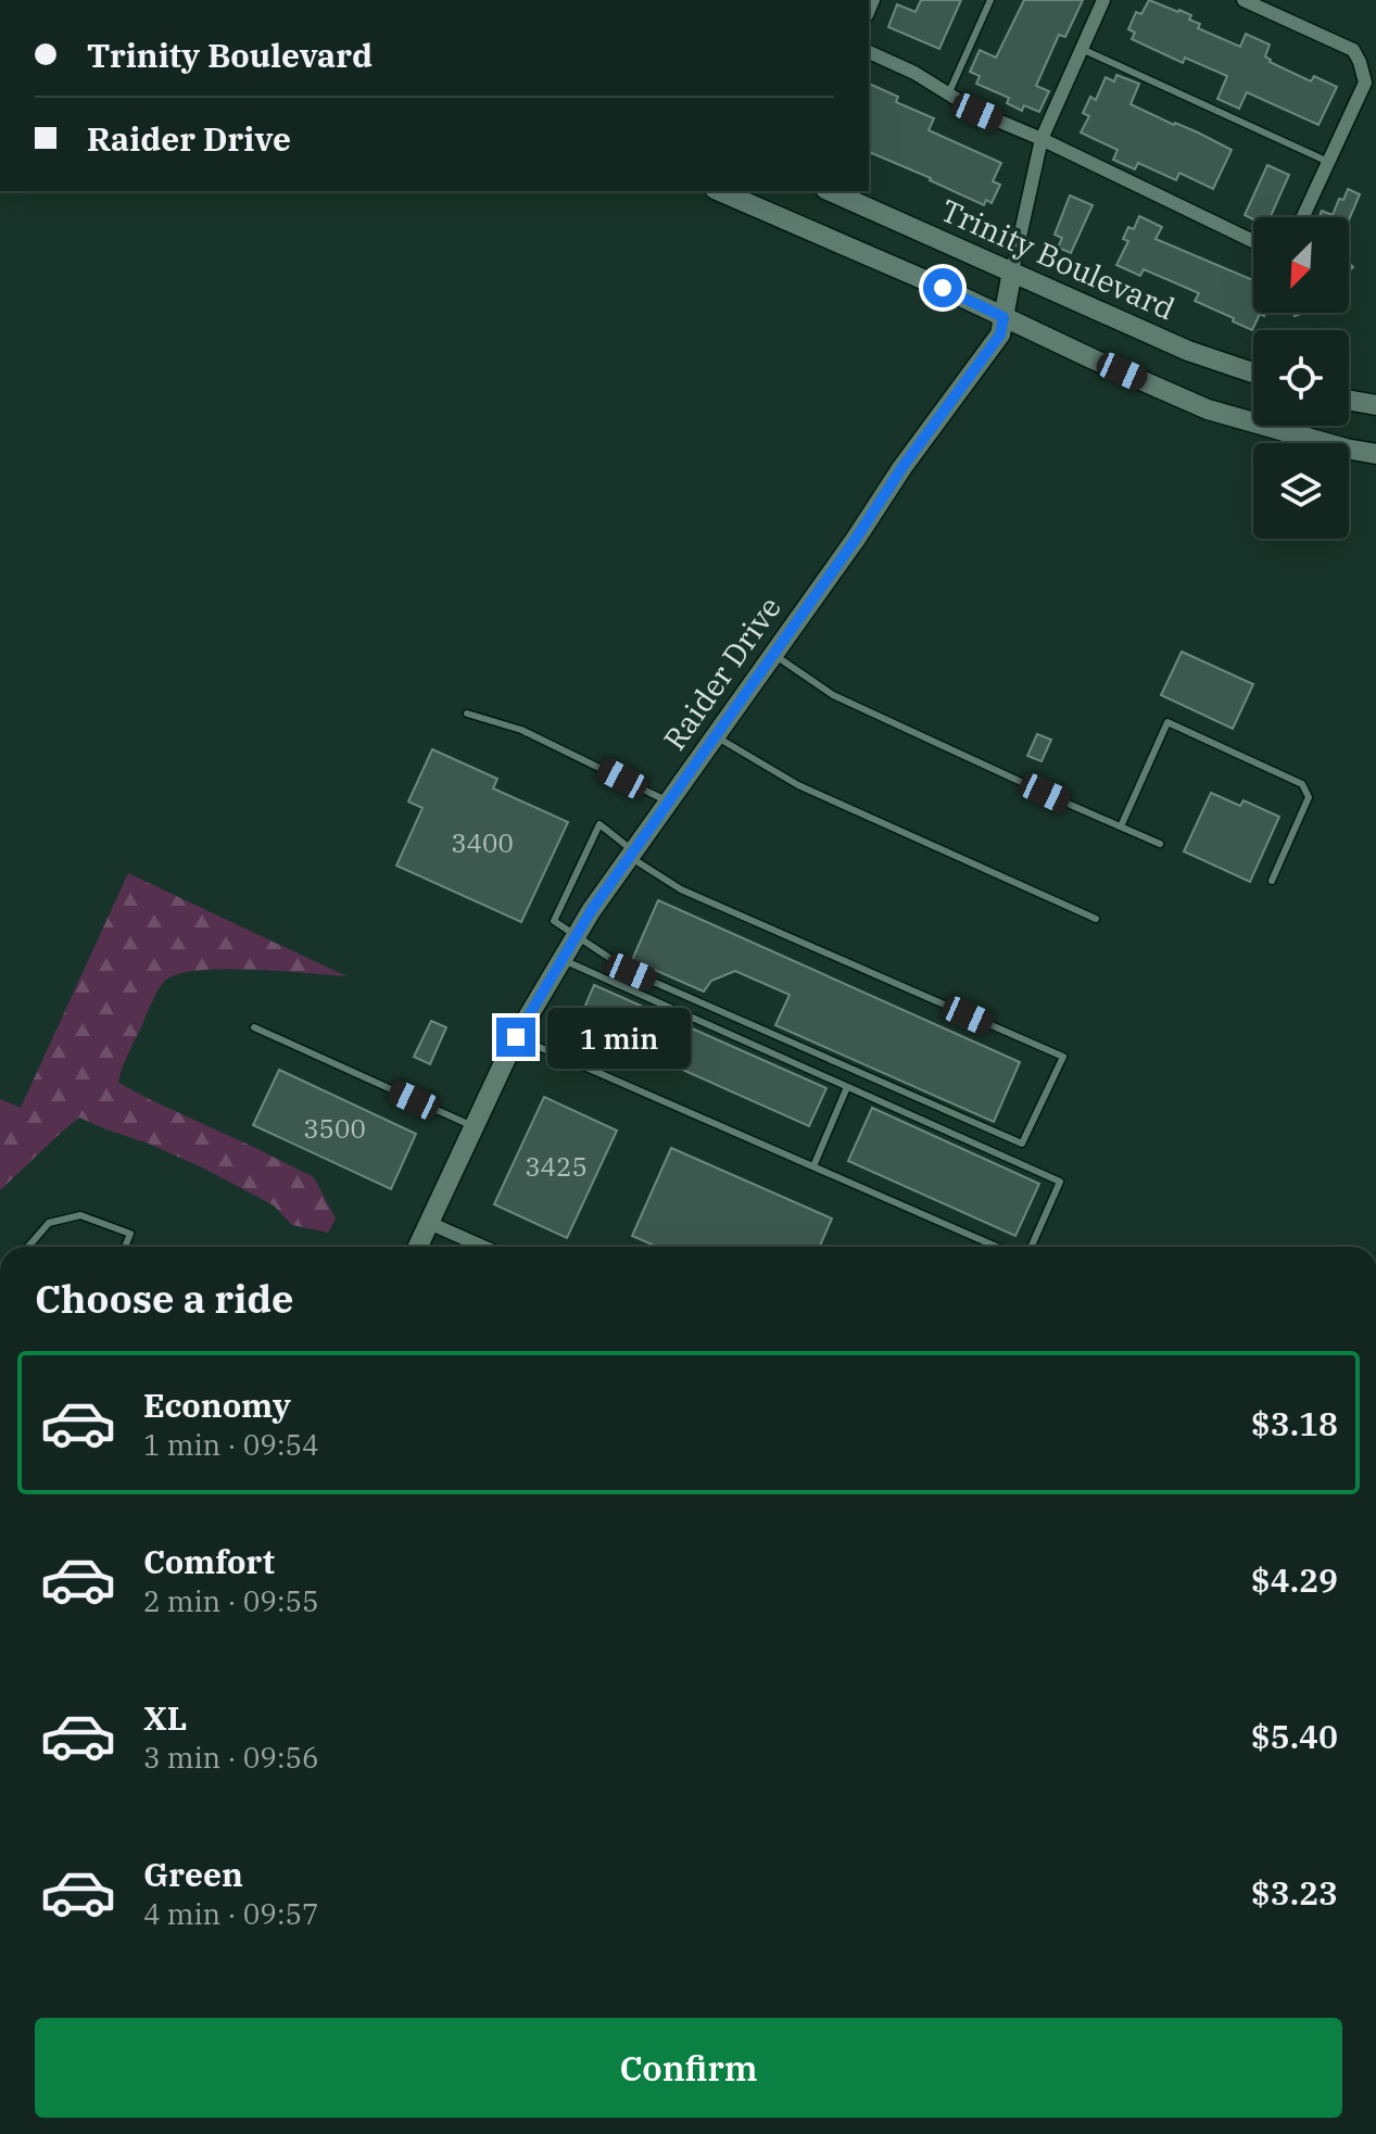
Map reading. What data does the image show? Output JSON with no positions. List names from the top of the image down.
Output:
{
  "streets": {
    "main road": ["Trinity Boulevard", "Raider Drive"]
  },
  "crossings": [
    ["Trinity Boulevard", "Raider Drive"]
  ],
  "house_numbers": ["3400", "3500", "3425"],
  "north": "bottom left",
  "page": {
    "banner": ["Trinity Boulevard", "Raider Drive"],
    "bubble": "1 min",
    "heading": "Choose a ride",
    "list": [
      {
        "name": "Economy",
        "note": "1 min · 09:54",
        "value": "$3.18"
      },
      {
        "name": "Comfort",
        "note": "2 min · 09:55",
        "value": "$4.29"
      },
      {
        "name": "XL",
        "note": "3 min · 09:56",
        "value": "$5.40"
      },
      {
        "name": "Green",
        "note": "4 min · 09:57",
        "value": "$3.23"
      }
    ],
    "buttons": "Confirm"
  }
}
